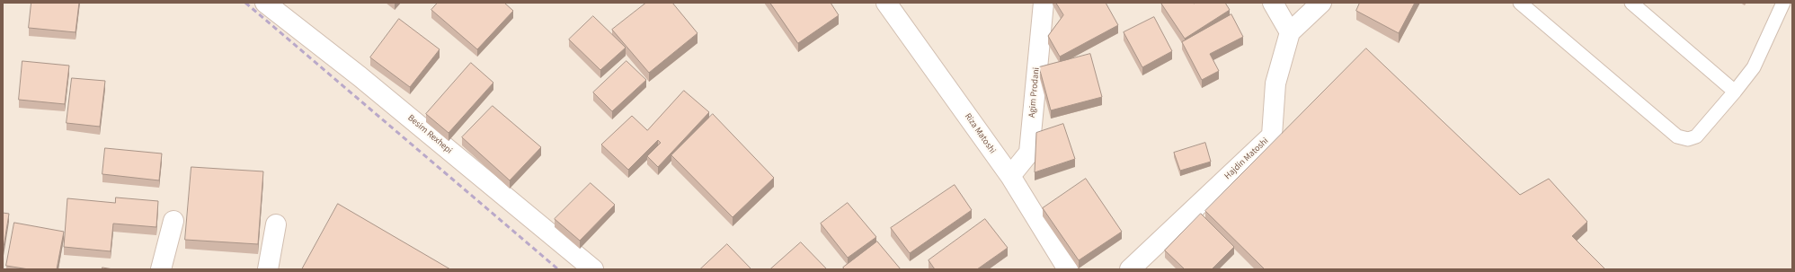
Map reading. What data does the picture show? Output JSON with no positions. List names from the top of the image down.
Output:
{
  "streets": {
    "street": [
      "Agim Prodani",
      "Riza Matoshi",
      "Besim Rexhepi",
      "Hajdin Matoshi"
    ]
  },
  "crossings": [
    ["Agim Prodani", "Riza Matoshi"]
  ]
}
